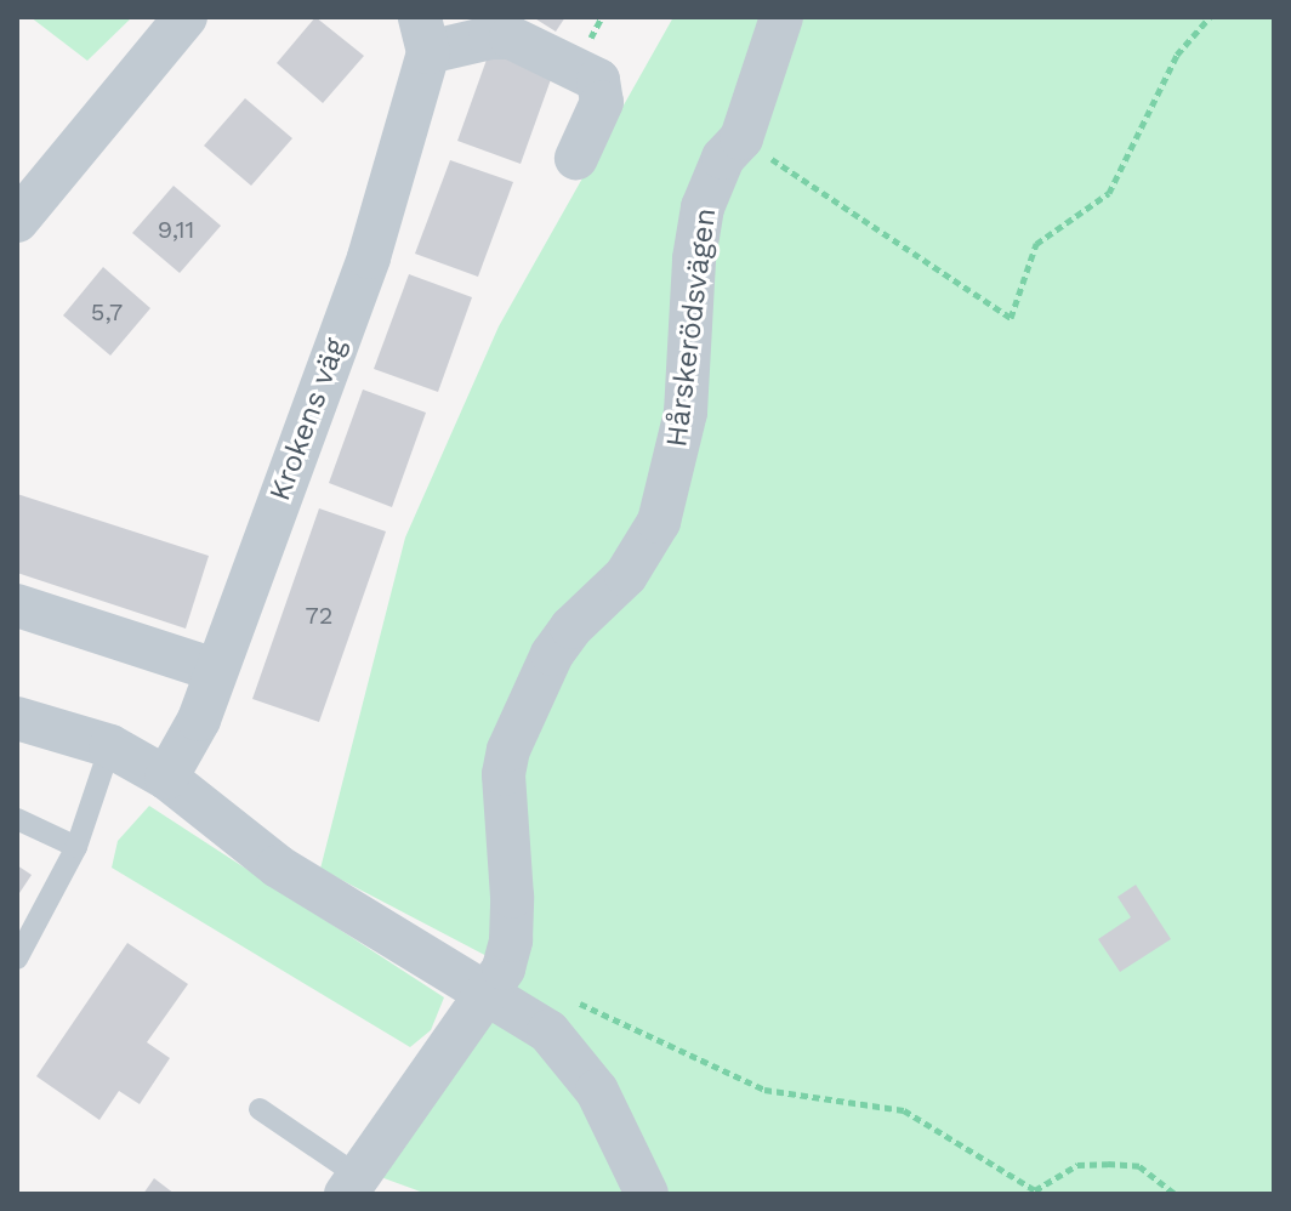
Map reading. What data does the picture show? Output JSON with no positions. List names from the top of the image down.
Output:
{
  "streets": {
    "street": ["Hårskerödsvägen", "Krokens väg"]
  },
  "house_numbers": ["9,11", "5,7", "72"]
}
